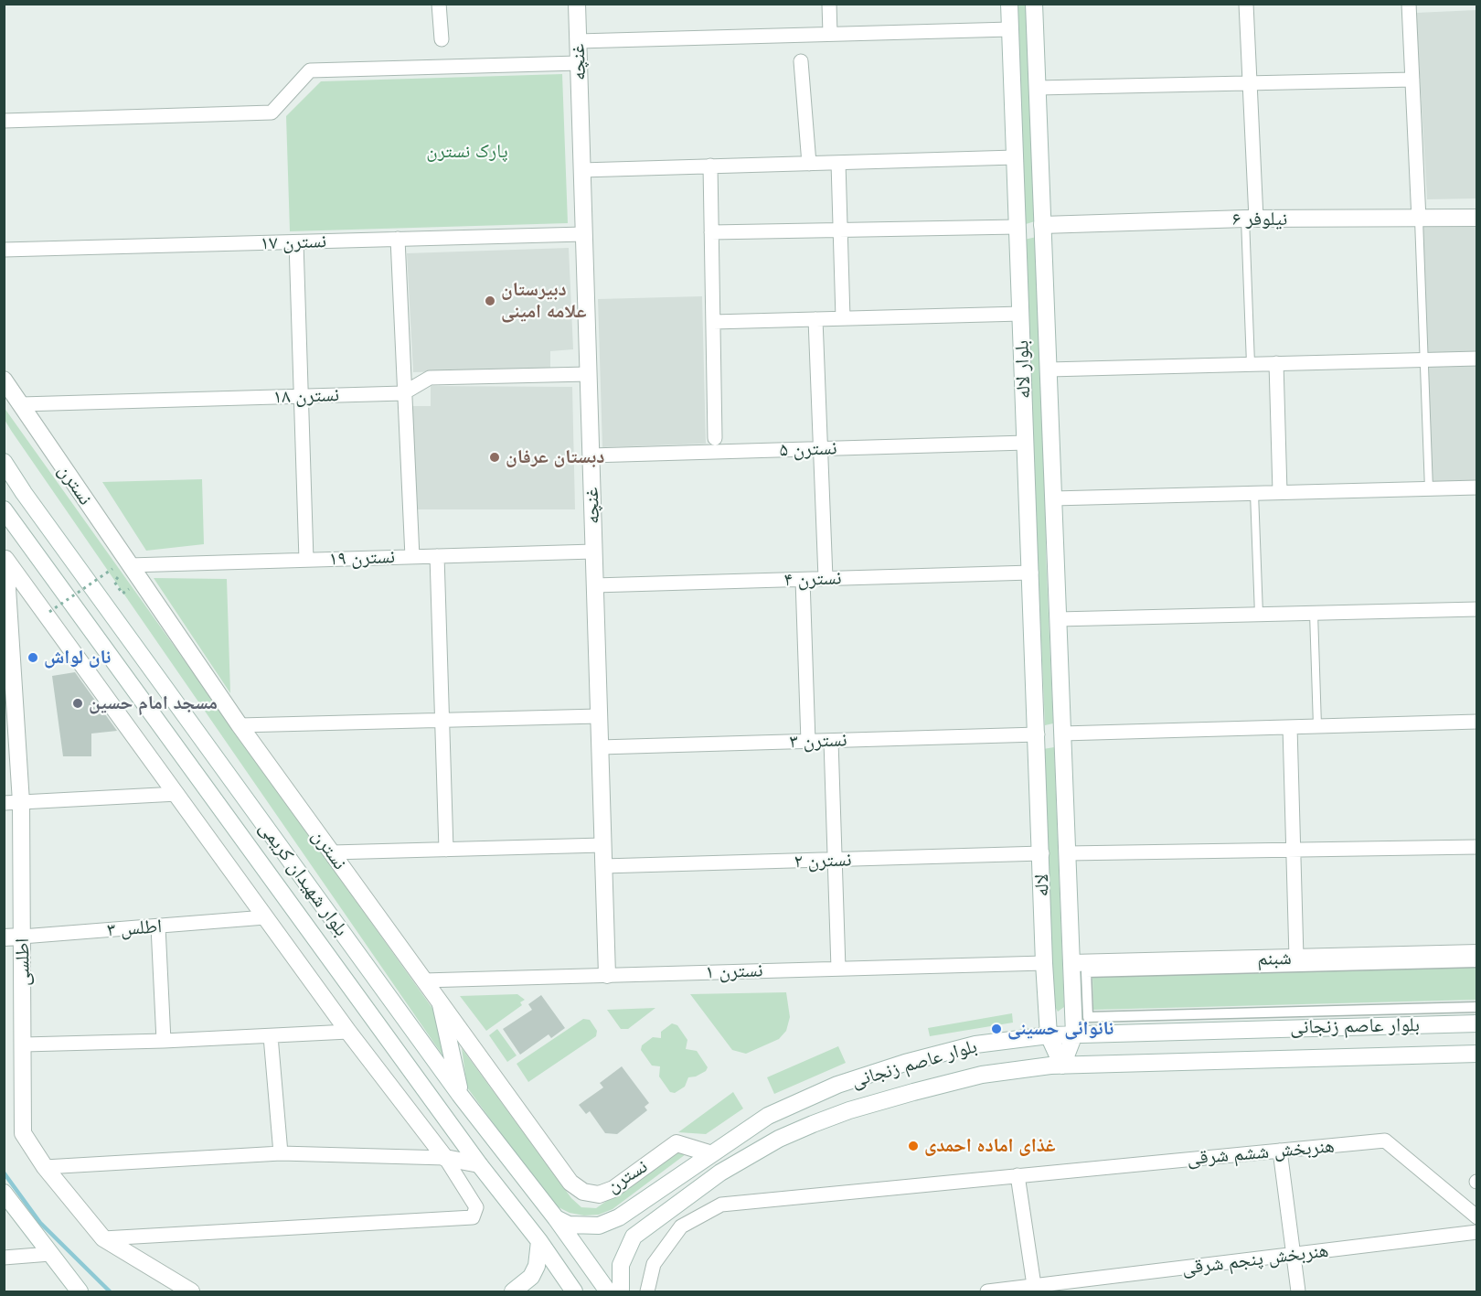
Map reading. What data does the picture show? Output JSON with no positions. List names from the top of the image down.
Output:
{
  "streets": {
    "main road": [
      "غنچه",
      "نیلوفر ۶",
      "بلوار لاله",
      "نسترن",
      "بلوار شهیدان کریمی",
      "لاله",
      "اطلس ۳",
      "شبنم",
      "اطلسی",
      "بلوار عاصم زنجانی"
    ],
    "street": [
      "نسترن ۱۷",
      "نسترن ۱۸",
      "نسترن ۵",
      "نسترن ۱۹",
      "نسترن ۴",
      "نسترن ۳",
      "نسترن ۲",
      "نسترن ۱",
      "هنربخش ششم شرقی",
      "هنربخش پنجم شرقی"
    ]
  },
  "crossings": [
    ["غنچه", "نسترن ۱۷"],
    ["غنچه", "نسترن ۱۸"],
    ["غنچه", "نسترن ۵"],
    ["غنچه", "نسترن ۱۹"],
    ["غنچه", "نسترن ۴"],
    ["غنچه", "نسترن ۳"],
    ["غنچه", "نسترن ۲"],
    ["غنچه", "نسترن ۱"],
    ["نیلوفر ۶", "بلوار لاله"],
    ["بلوار لاله", "نسترن ۵"],
    ["بلوار لاله", "نسترن ۴"],
    ["بلوار لاله", "نسترن ۳"],
    ["بلوار لاله", "لاله"],
    ["نسترن ۱۸", "نسترن"],
    ["نسترن", "نسترن ۱۹"],
    ["نسترن", "نسترن ۱"],
    ["نسترن", "بلوار عاصم زنجانی"],
    ["نسترن ۳", "لاله"],
    ["نسترن ۲", "لاله"],
    ["بلوار شهیدان کریمی", "بلوار عاصم زنجانی"],
    ["لاله", "شبنم"],
    ["لاله", "نسترن ۱"],
    ["لاله", "بلوار عاصم زنجانی"],
    ["اطلس ۳", "اطلسی"]
  ],
  "parks": ["پارک نسترن"],
  "places": [
    "دبیرستان علامه امینی",
    "دبستان عرفان",
    "نان لواش",
    "مسجد امام حسین",
    "نانوائی حسینی",
    "غذای اماده احمدی"
  ]
}
